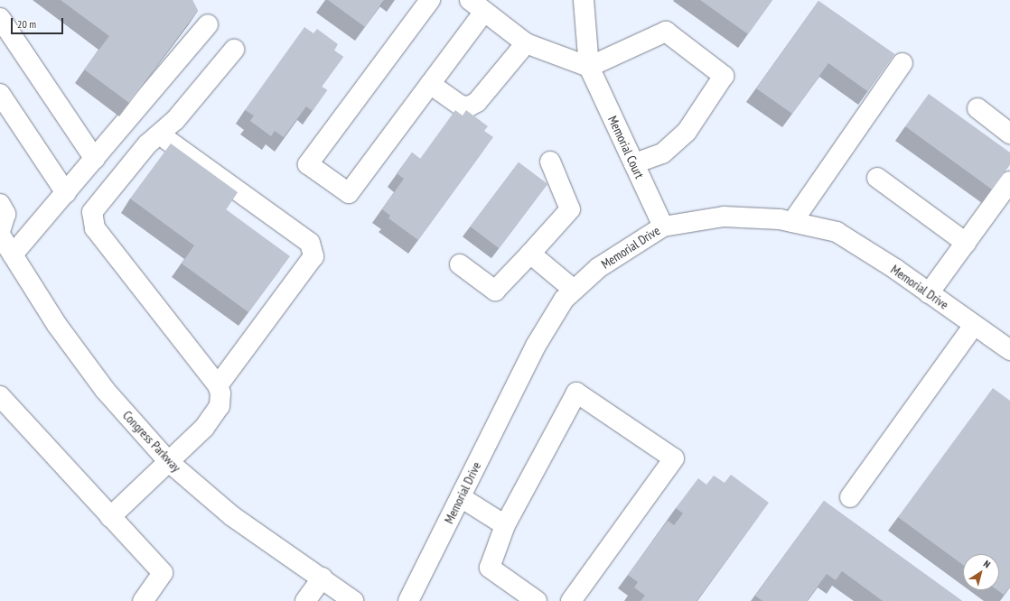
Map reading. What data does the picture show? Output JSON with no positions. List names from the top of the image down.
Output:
{
  "streets": {
    "street": ["Memorial Court", "Memorial Drive", "Congress Parkway"]
  },
  "crossings": [
    ["Memorial Court", "Memorial Drive"]
  ],
  "scale_bar": "20 m",
  "north": "top right"
}
